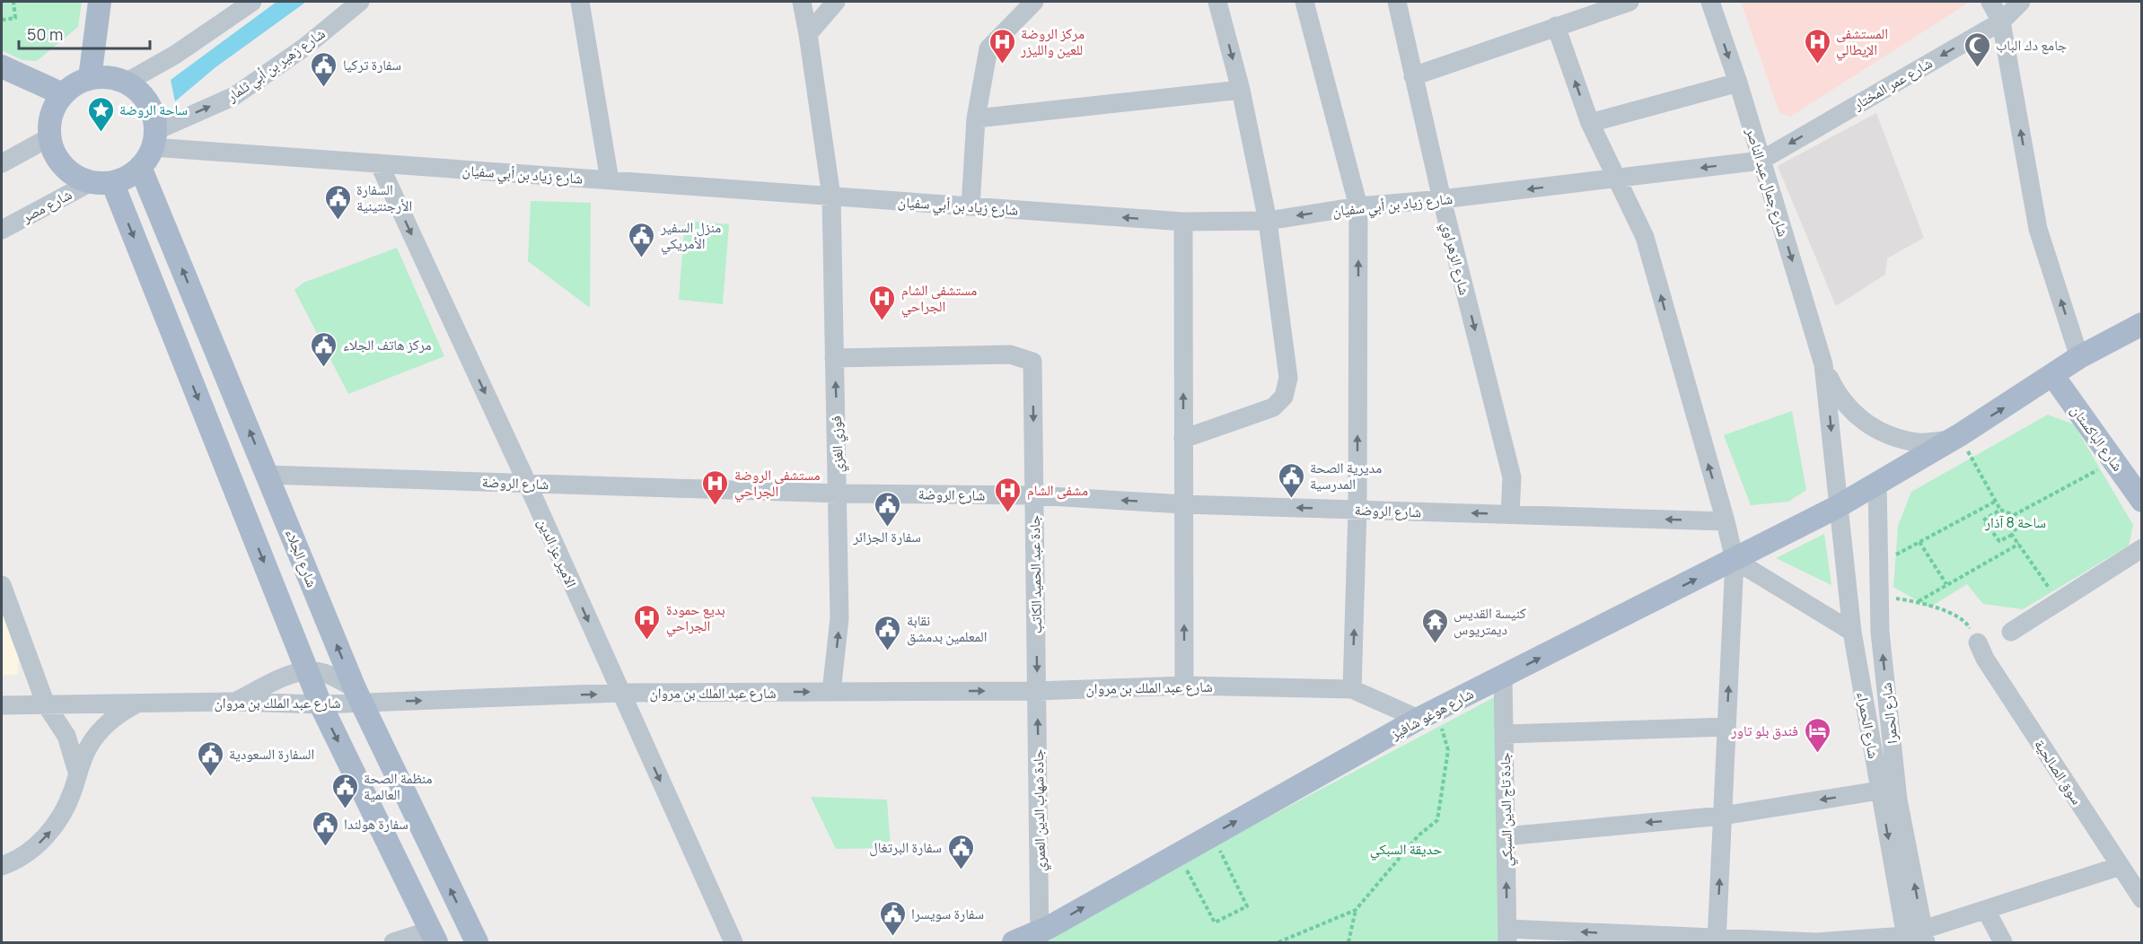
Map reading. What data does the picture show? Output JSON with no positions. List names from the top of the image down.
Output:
{
  "streets": {
    "main road": ["شارع الباكستان", "شارع الجلاء", "شارع هوغو شافيز"],
    "street": [
      "شارع زهير بن أبي ثلمار",
      "شارع عمر المختار",
      "شارع زياد بن أبي سفيان",
      "شارع جمال عبد الناصر",
      "شارع مصر",
      "شارع الزهراوي",
      "فوزي الغزي",
      "شارع الروضة",
      "الامير عز الدين",
      "جادة عبد الحميد الكاتب",
      "شارع عبد الملك بن مروان",
      "شارع الحمرا",
      "شارع الحمراء",
      "سوق الصالحية",
      "جادة تاج الدين السبكي",
      "جادة شهاب الدين العمري"
    ]
  },
  "crossings": [
    ["شارع زهير بن أبي ثلمار", "شارع زياد بن أبي سفيان"],
    ["شارع زهير بن أبي ثلمار", "شارع مصر"],
    ["شارع زهير بن أبي ثلمار", "شارع الجلاء"],
    ["شارع عمر المختار", "شارع زياد بن أبي سفيان"],
    ["شارع عمر المختار", "شارع جمال عبد الناصر"],
    ["شارع زياد بن أبي سفيان", "شارع جمال عبد الناصر"],
    ["شارع زياد بن أبي سفيان", "شارع مصر"],
    ["شارع زياد بن أبي سفيان", "شارع الزهراوي"],
    ["شارع زياد بن أبي سفيان", "فوزي الغزي"],
    ["شارع زياد بن أبي سفيان", "الامير عز الدين"],
    ["شارع زياد بن أبي سفيان", "شارع الجلاء"],
    ["شارع جمال عبد الناصر", "شارع هوغو شافيز"],
    ["شارع جمال عبد الناصر", "شارع الحمراء"],
    ["شارع مصر", "شارع الجلاء"],
    ["شارع الزهراوي", "شارع الروضة"],
    ["شارع الباكستان", "شارع هوغو شافيز"],
    ["فوزي الغزي", "شارع الروضة"],
    ["فوزي الغزي", "جادة عبد الحميد الكاتب"],
    ["فوزي الغزي", "شارع عبد الملك بن مروان"],
    ["شارع الروضة", "الامير عز الدين"],
    ["شارع الروضة", "شارع الجلاء"],
    ["شارع الروضة", "جادة عبد الحميد الكاتب"],
    ["الامير عز الدين", "شارع عبد الملك بن مروان"],
    ["شارع الجلاء", "شارع عبد الملك بن مروان"],
    ["جادة عبد الحميد الكاتب", "شارع عبد الملك بن مروان"],
    ["جادة عبد الحميد الكاتب", "جادة شهاب الدين العمري"],
    ["شارع عبد الملك بن مروان", "شارع هوغو شافيز"],
    ["شارع عبد الملك بن مروان", "جادة شهاب الدين العمري"],
    ["شارع هوغو شافيز", "شارع الحمرا"],
    ["شارع هوغو شافيز", "شارع الحمراء"],
    ["شارع هوغو شافيز", "جادة تاج الدين السبكي"],
    ["شارع هوغو شافيز", "جادة شهاب الدين العمري"],
    ["شارع الحمرا", "شارع الحمراء"]
  ],
  "one_way": [
    "شارع عمر المختار",
    "فوزي الغزي",
    "شارع الروضة",
    "الامير عز الدين",
    "شارع عبد الملك بن مروان",
    "شارع هوغو شافيز",
    "جادة تاج الدين السبكي",
    "جادة شهاب الدين العمري"
  ],
  "parks": ["ساحة 8 آذار", "حديقة السبكي"],
  "places": {
    "hospital": [
      "مركز الروضة للعين والليزر",
      "المستشفى الإيطالي",
      "مستشفى الشام الجراحي",
      "مستشفى الروضة الجراحي",
      "مشفى الشام",
      "بديع حمودة الجراحي"
    ],
    "mosque": ["جامع دك الباب"],
    "public building": [
      "سفارة تركيا",
      "السفارة الأرجنتينية",
      "منزل السفير الأمريكي",
      "مركز هاتف الجلاء",
      "مديرية الصحة المدرسية",
      "سفارة الجزائر",
      "نقابة المعلمين بدمشق",
      "السفارة السعودية",
      "منظمة الصحة العالمية",
      "سفارة هولندا",
      "سفارة البرتغال",
      "سفارة سويسرا"
    ],
    "place": ["ساحة الروضة"],
    "temple": ["كنيسة القديس ديمتريوس"],
    "hotel": ["فندق بلو تاور"]
  },
  "scale_bar": "50 m"
}
